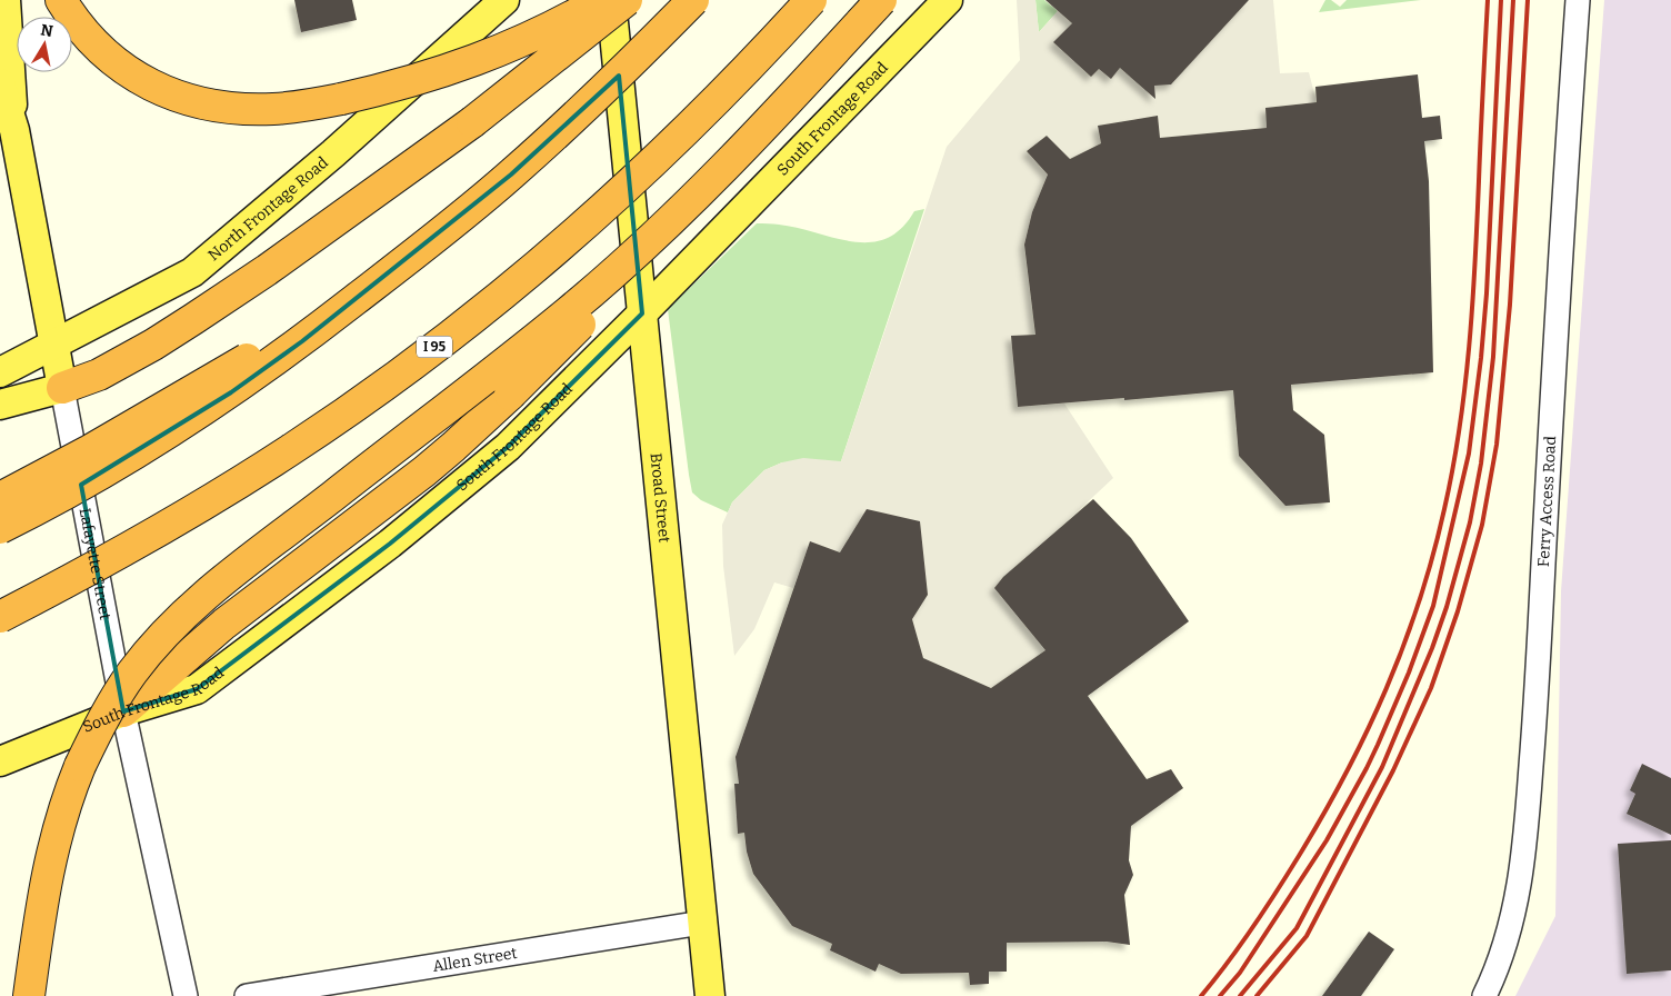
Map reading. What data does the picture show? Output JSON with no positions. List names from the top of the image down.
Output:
{
  "streets": {
    "highway": ["I 95"],
    "main road": [
      "South Frontage Road",
      "North Frontage Road",
      "Broad Street",
      "Lafayette Street"
    ],
    "street": ["Ferry Access Road", "Allen Street"]
  },
  "crossings": [
    ["South Frontage Road", "Broad Street"],
    ["South Frontage Road", "Lafayette Street"],
    ["North Frontage Road", "Lafayette Street"],
    ["Broad Street", "Allen Street"]
  ],
  "north": "top"
}
